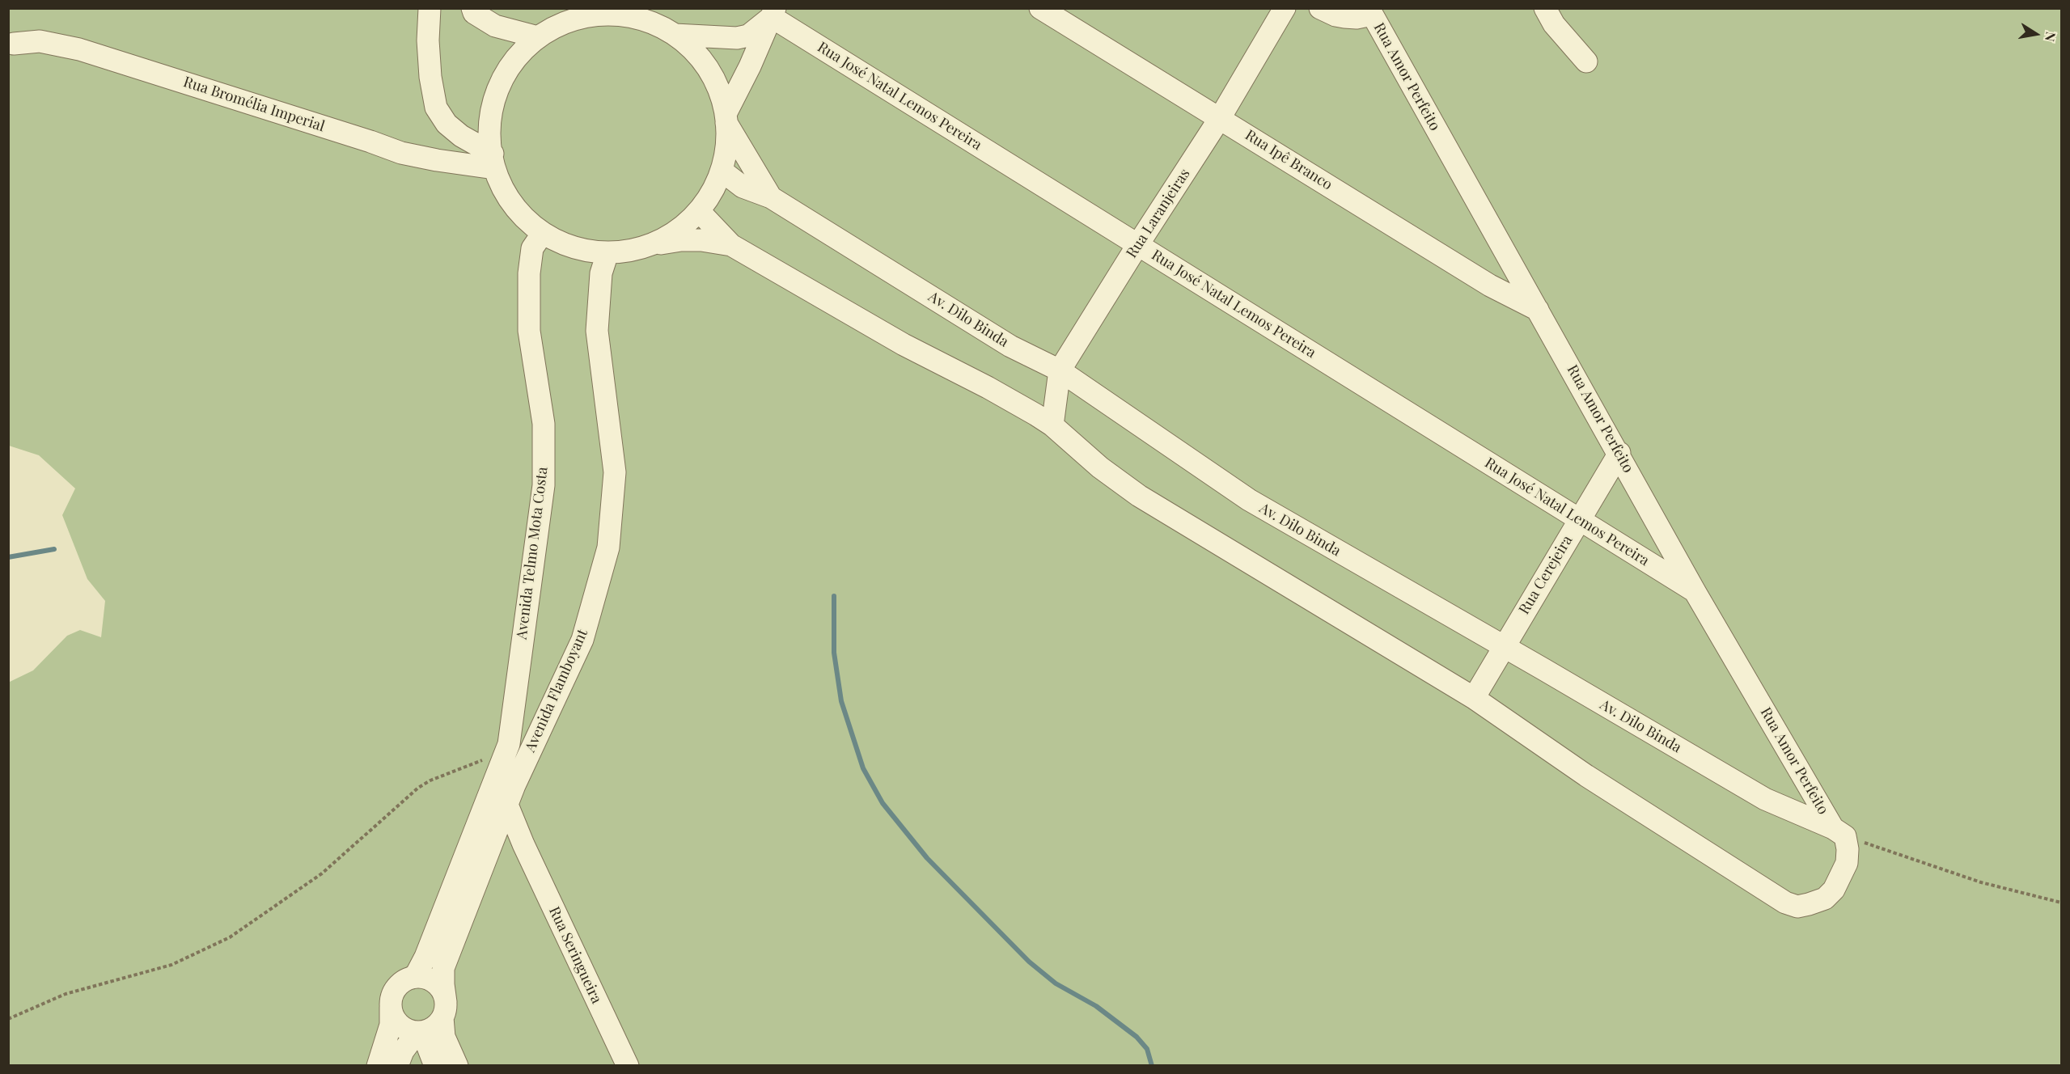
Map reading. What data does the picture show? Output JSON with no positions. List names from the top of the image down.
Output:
{
  "streets": {
    "street": [
      "Rua Amor Perfeito",
      "Rua José Natal Lemos Pereira",
      "Rua Bromélia Imperial",
      "Rua Ipê Branco",
      "Rua Laranjeiras",
      "Av. Dilo Binda",
      "Avenida Telmo Mota Costa",
      "Rua Cerejeira",
      "Avenida Flamboyant",
      "Rua Seringueira"
    ]
  },
  "crossings": [
    ["Rua Amor Perfeito", "Rua José Natal Lemos Pereira"],
    ["Rua Amor Perfeito", "Rua Ipê Branco"],
    ["Rua Amor Perfeito", "Av. Dilo Binda"],
    ["Rua Amor Perfeito", "Rua Cerejeira"],
    ["Rua José Natal Lemos Pereira", "Rua Laranjeiras"],
    ["Rua José Natal Lemos Pereira", "Rua Cerejeira"],
    ["Rua Ipê Branco", "Rua Laranjeiras"],
    ["Rua Laranjeiras", "Av. Dilo Binda"],
    ["Av. Dilo Binda", "Rua Cerejeira"],
    ["Avenida Telmo Mota Costa", "Avenida Flamboyant"],
    ["Avenida Flamboyant", "Rua Seringueira"]
  ],
  "north": "right"
}
